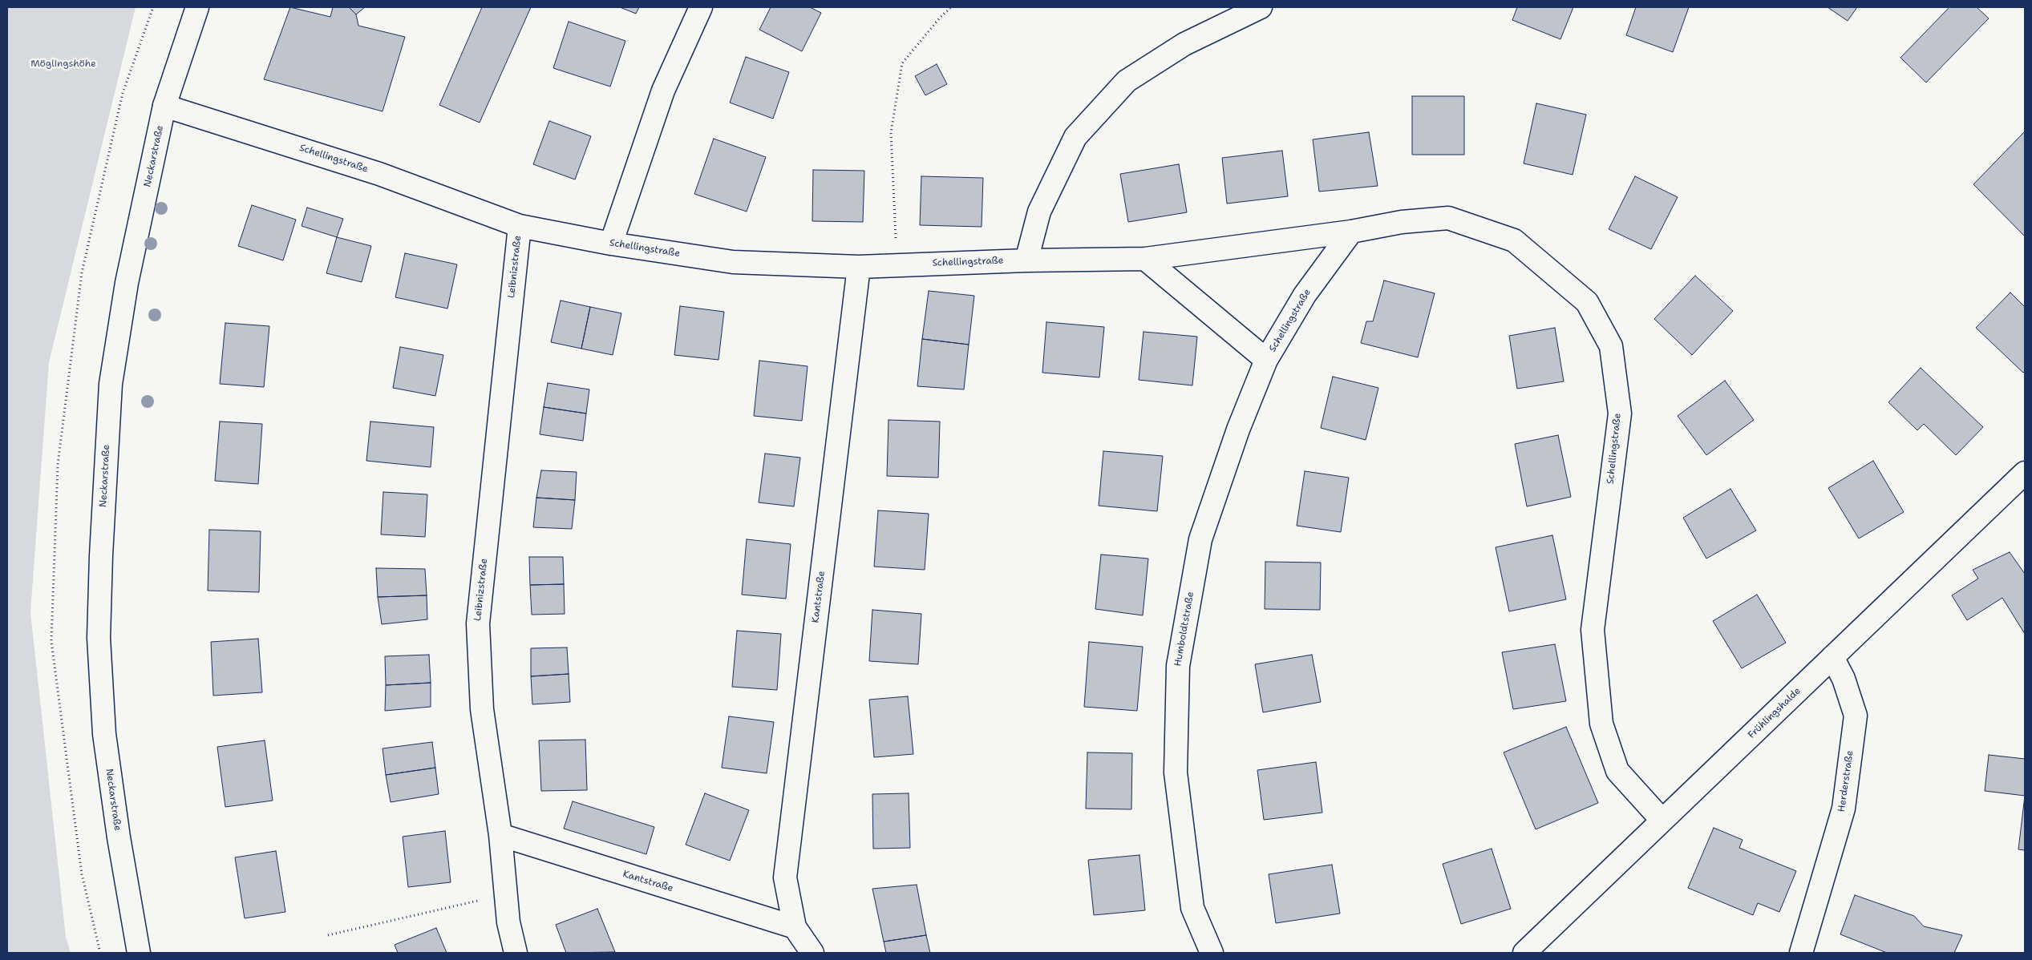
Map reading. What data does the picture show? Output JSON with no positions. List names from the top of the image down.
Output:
{
  "streets": {
    "street": [
      "Neckarstraße",
      "Schellingstraße",
      "Leibnizstraße",
      "Kantstraße",
      "Humboldtstraße",
      "Frühlingshalde",
      "Herderstraße"
    ]
  },
  "crossings": [
    ["Neckarstraße", "Schellingstraße"],
    ["Schellingstraße", "Leibnizstraße"],
    ["Schellingstraße", "Kantstraße"],
    ["Schellingstraße", "Humboldtstraße"],
    ["Schellingstraße", "Frühlingshalde"],
    ["Leibnizstraße", "Kantstraße"],
    ["Frühlingshalde", "Herderstraße"]
  ],
  "parks": ["Möglingshöhe"]
}
